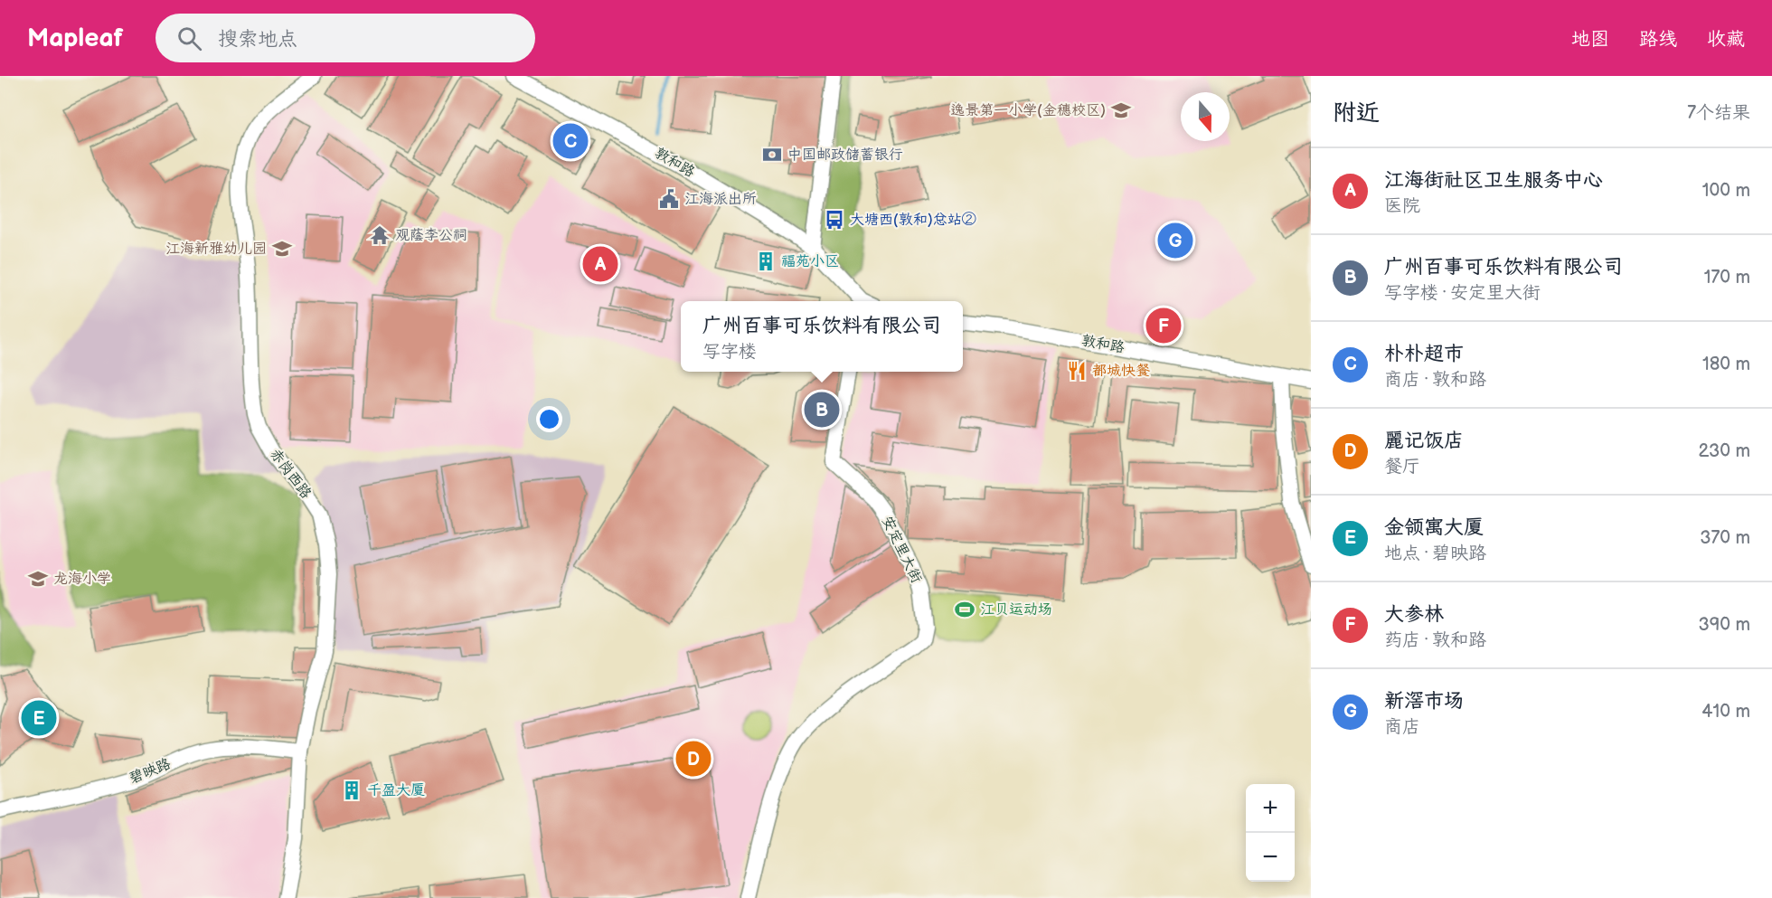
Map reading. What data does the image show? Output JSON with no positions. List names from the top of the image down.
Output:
{
  "streets": {
    "street": [
      "敦和路",
      "赤岗西路",
      "安定里大街",
      "碧映路"
    ]
  },
  "crossings": [
    ["赤岗西路", "碧映路"]
  ],
  "places": {
    "school or university": ["逸景第一小学(金穗校区)", "江海新雅幼儿园", "龙海小学"],
    "bank": ["中国邮政储蓄银行"],
    "public building": ["江海派出所"],
    "bus stop": ["大塘西(敦和)总站②"],
    "temple": ["观蔭李公祠"],
    "building": ["福苑小区", "千盈大厦"],
    "restaurant": ["都城快餐"],
    "sports": ["江贝运动场"]
  },
  "north": "bottom",
  "page": {
    "header": "Mapleaf",
    "search": "搜索地点",
    "nav": ["地图", "路线", "收藏"],
    "heading": ["附近", "7个结果"],
    "pins": [
      "C",
      "G",
      "A",
      "F",
      "B",
      "E",
      "D"
    ],
    "list": [
      {
        "mark": "A",
        "name": "江海街社区卫生服务中心",
        "note": "医院",
        "value": "100 m"
      },
      {
        "mark": "B",
        "name": "广州百事可乐饮料有限公司",
        "note": "写字楼 · 安定里大街",
        "value": "170 m"
      },
      {
        "mark": "C",
        "name": "朴朴超市",
        "note": "商店 · 敦和路",
        "value": "180 m"
      },
      {
        "mark": "D",
        "name": "麗记饭店",
        "note": "餐厅",
        "value": "230 m"
      },
      {
        "mark": "E",
        "name": "金领寓大厦",
        "note": "地点 · 碧映路",
        "value": "370 m"
      },
      {
        "mark": "F",
        "name": "大参林",
        "note": "药店 · 敦和路",
        "value": "390 m"
      },
      {
        "mark": "G",
        "name": "新滘市场",
        "note": "商店",
        "value": "410 m"
      }
    ],
    "popup": ["广州百事可乐饮料有限公司", "写字楼"],
    "map_buttons": ["+", "−"]
  }
}
